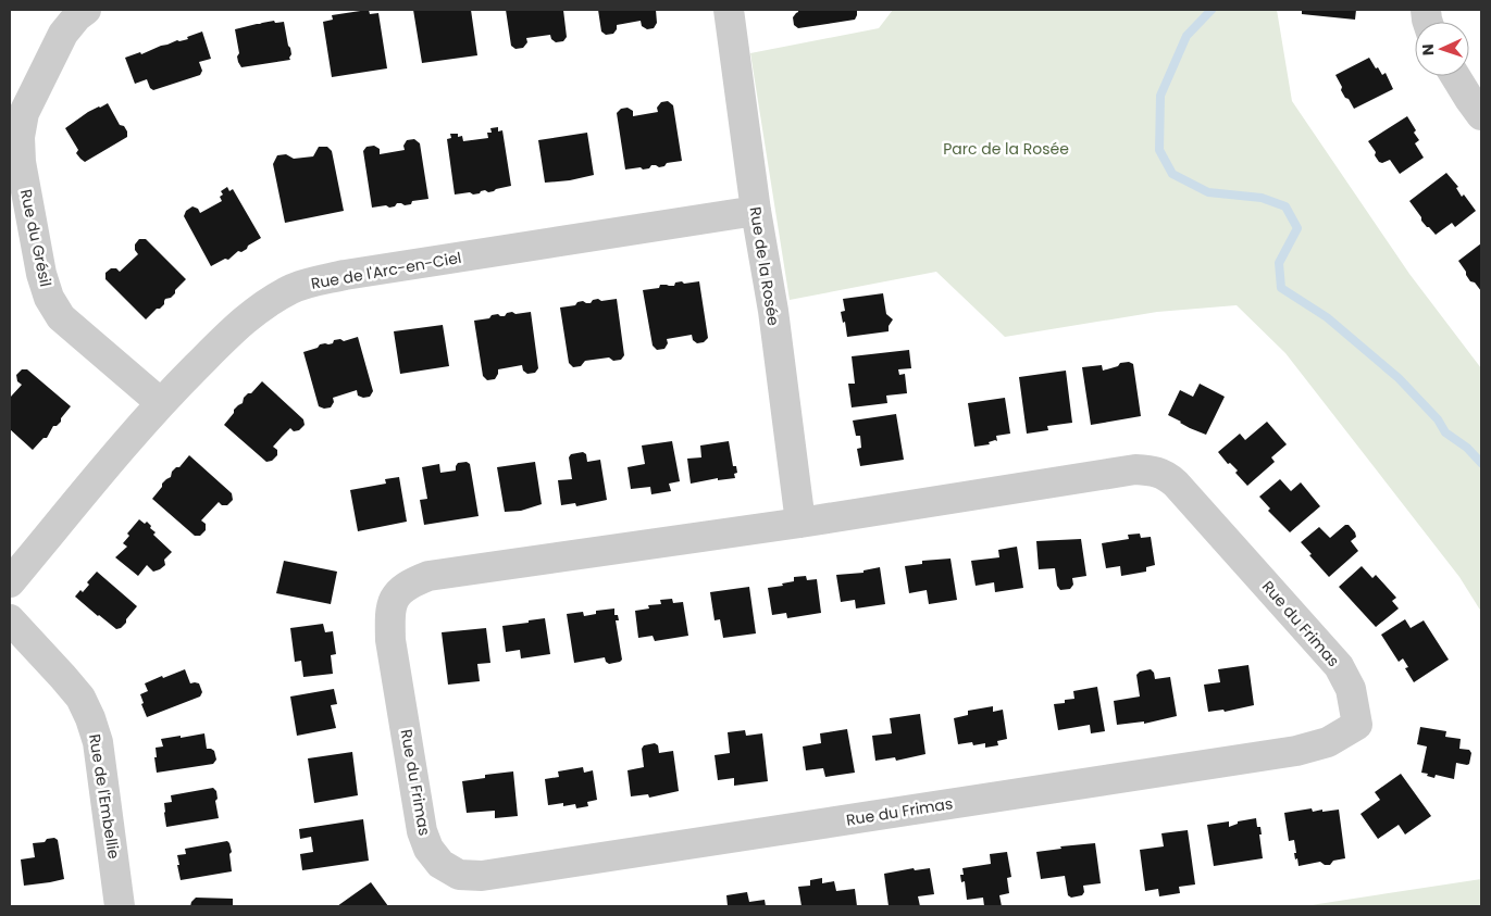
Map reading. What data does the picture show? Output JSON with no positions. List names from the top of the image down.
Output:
{
  "streets": {
    "street": [
      "Rue du Grésil",
      "Rue de la Rosée",
      "Rue de l'Arc-en-Ciel",
      "Rue du Frimas",
      "Rue de l'Embellie"
    ]
  },
  "crossings": [
    ["Rue du Grésil", "Rue de l'Arc-en-Ciel"],
    ["Rue de la Rosée", "Rue de l'Arc-en-Ciel"],
    ["Rue de la Rosée", "Rue du Frimas"]
  ],
  "parks": ["Parc de la Rosée"],
  "north": "left"
}
